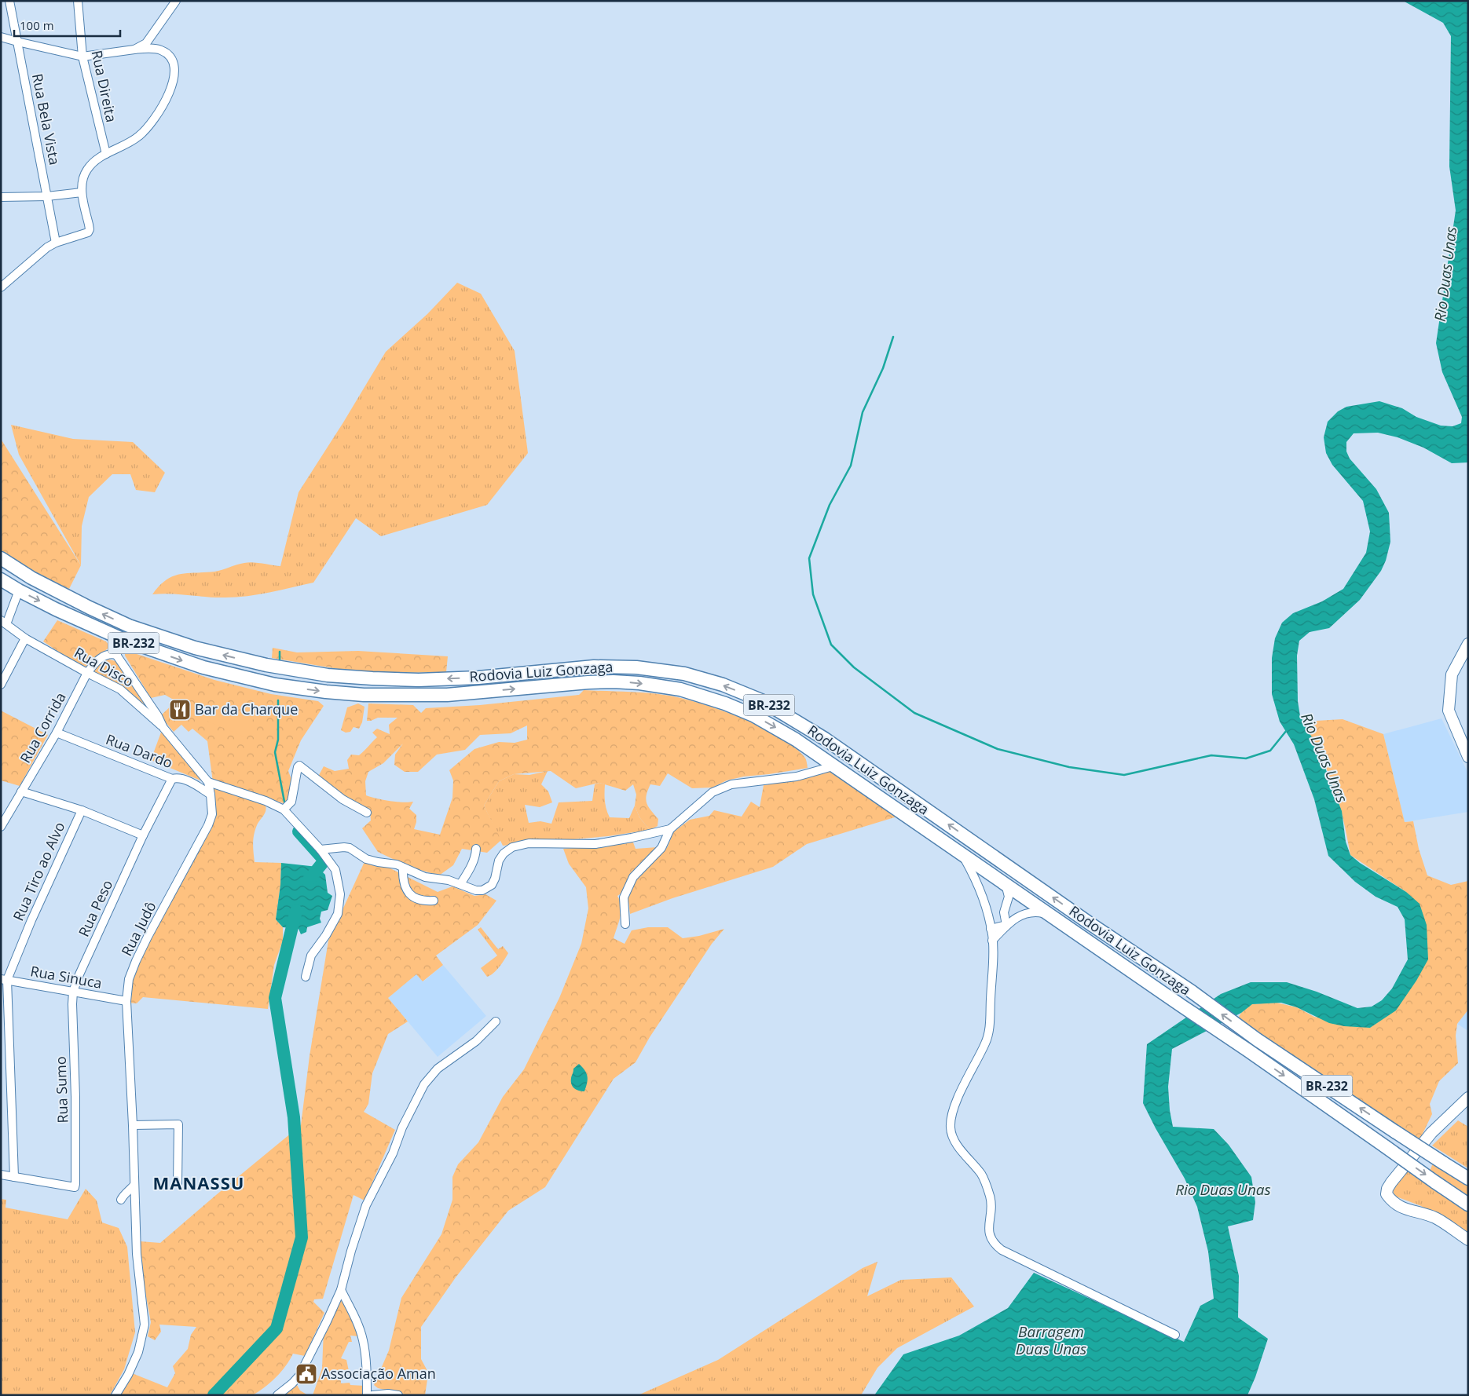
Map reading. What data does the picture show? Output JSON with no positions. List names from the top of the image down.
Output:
{
  "streets": {
    "highway": ["BR-232", "Rodovia Luiz Gonzaga"],
    "street": [
      "Rua Direita",
      "Rua Bela Vista",
      "Rua Disco",
      "Rua Corrida",
      "Rua Dardo",
      "Rua Tiro ao Alvo",
      "Rua Peso",
      "Rua Judô",
      "Rua Sinuca",
      "Rua Sumo"
    ]
  },
  "crossings": [
    ["Rua Disco", "Rua Corrida"],
    ["Rua Disco", "Rua Judô"],
    ["Rua Corrida", "Rua Dardo"],
    ["Rua Corrida", "Rua Judô"],
    ["Rua Dardo", "Rua Peso"],
    ["Rua Dardo", "Rua Judô"],
    ["Rua Tiro ao Alvo", "Rua Sinuca"],
    ["Rua Tiro ao Alvo", "Rua Sumo"],
    ["Rua Peso", "Rua Sinuca"],
    ["Rua Peso", "Rua Sumo"],
    ["Rua Judô", "Rua Sinuca"],
    ["Rua Sinuca", "Rua Sumo"]
  ],
  "districts": ["MANASSU"],
  "water": ["Rio Duas Unas", "Barragem Duas Unas"],
  "places": {
    "restaurant": ["Bar da Charque"],
    "public building": ["Associação Aman"]
  },
  "scale_bar": "100 m"
}
